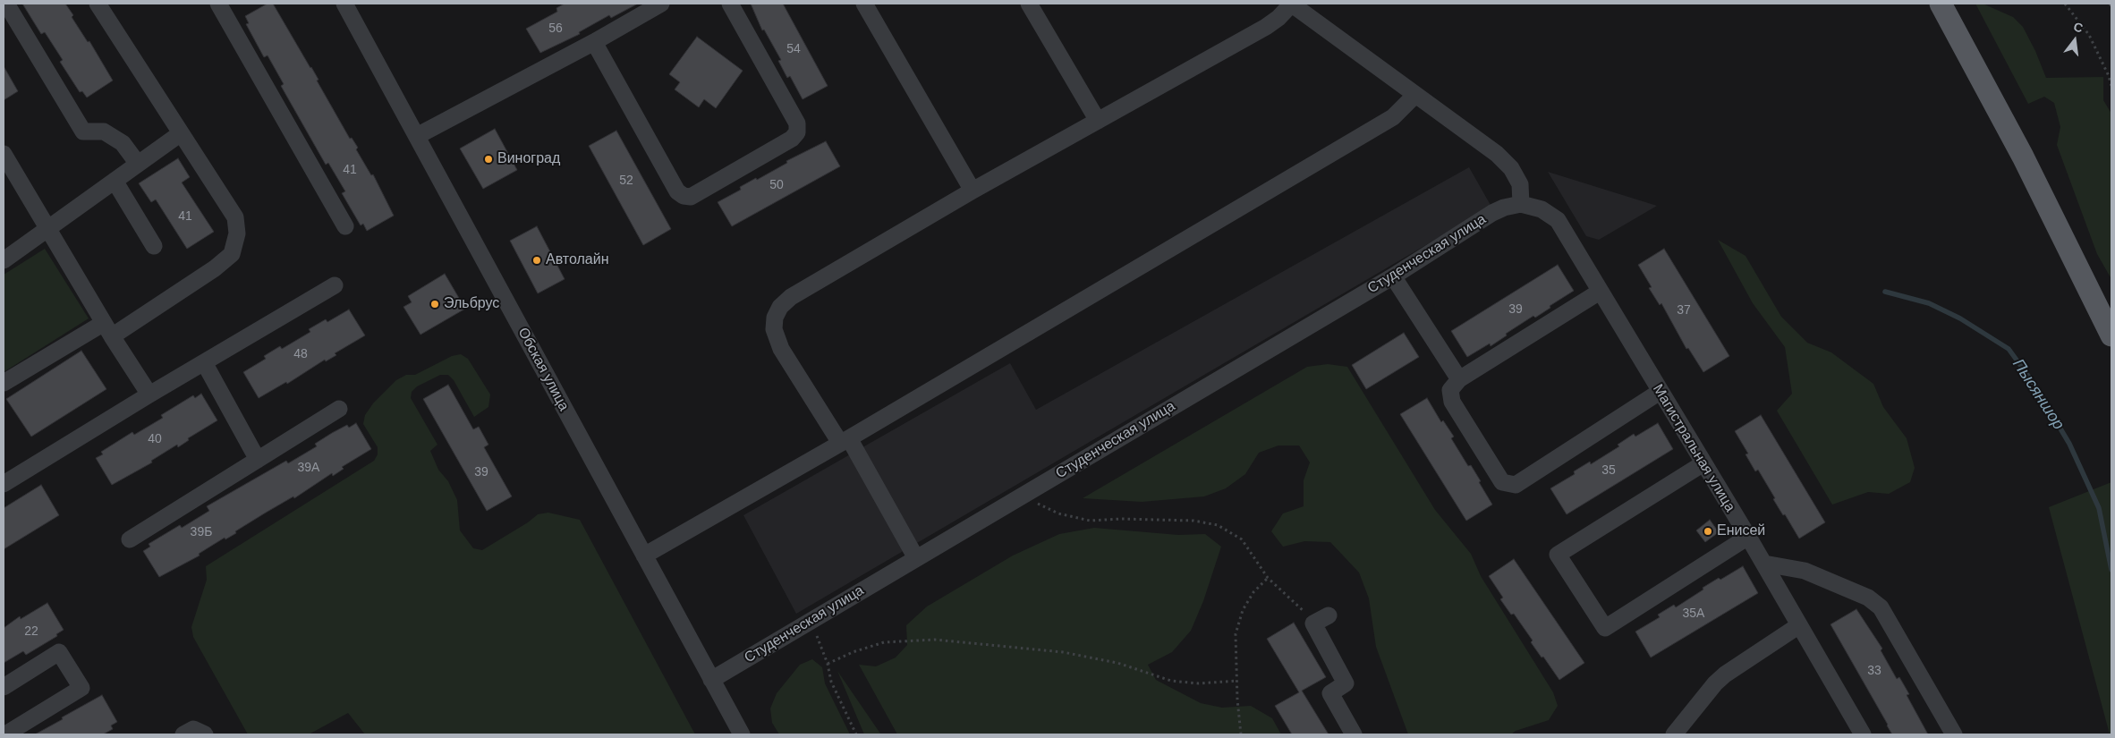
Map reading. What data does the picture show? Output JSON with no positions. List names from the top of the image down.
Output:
{
  "streets": {
    "street": ["Студенческая улица", "Обская улица", "Магистральная улица"]
  },
  "crossings": [
    ["Студенческая улица", "Обская улица"],
    ["Студенческая улица", "Магистральная улица"]
  ],
  "water": ["Пысяншор"],
  "places": [
    "Виноград",
    "Автолайн",
    "Эльбрус",
    "Енисей"
  ],
  "house_numbers": [
    "56",
    "54",
    "41",
    "52",
    "50",
    "41",
    "39",
    "37",
    "48",
    "40",
    "39А",
    "35",
    "39",
    "39Б",
    "35А",
    "22",
    "33"
  ],
  "north": "top"
}
